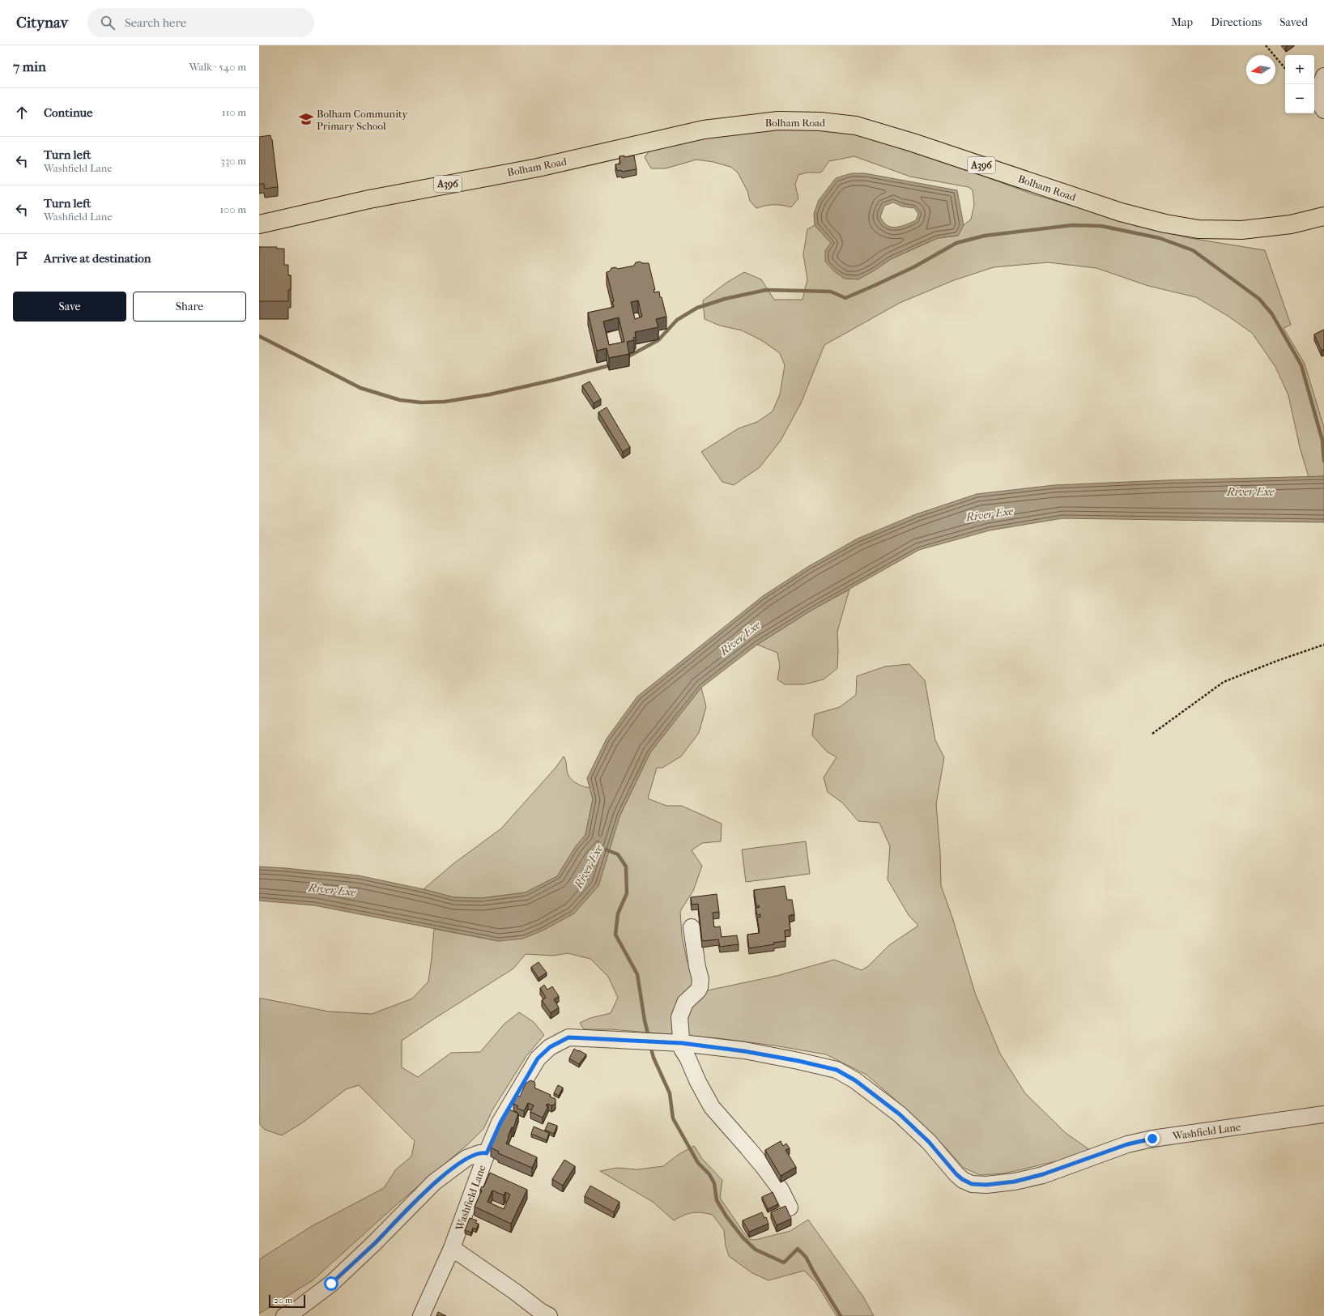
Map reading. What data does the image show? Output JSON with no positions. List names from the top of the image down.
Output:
{
  "streets": {
    "main road": ["Bolham Road", "A396"],
    "street": ["Washfield Lane"]
  },
  "water": ["River Exe"],
  "places": {
    "school or university": ["Bolham Community Primary School"]
  },
  "scale_bar": "20 m",
  "north": "left",
  "page": {
    "header": "Citynav",
    "search": "Search here",
    "nav": ["Map", "Directions", "Saved"],
    "heading": ["7 min", "Walk · 540 m"],
    "map_buttons": ["+", "−"],
    "list": [
      ["Continue", "110 m"],
      ["Turn left", "Washfield Lane", "330 m"],
      ["Turn left", "Washfield Lane", "100 m"],
      "Arrive at destination"
    ],
    "buttons": ["Save", "Share"],
    "scale": "20 m"
  }
}
